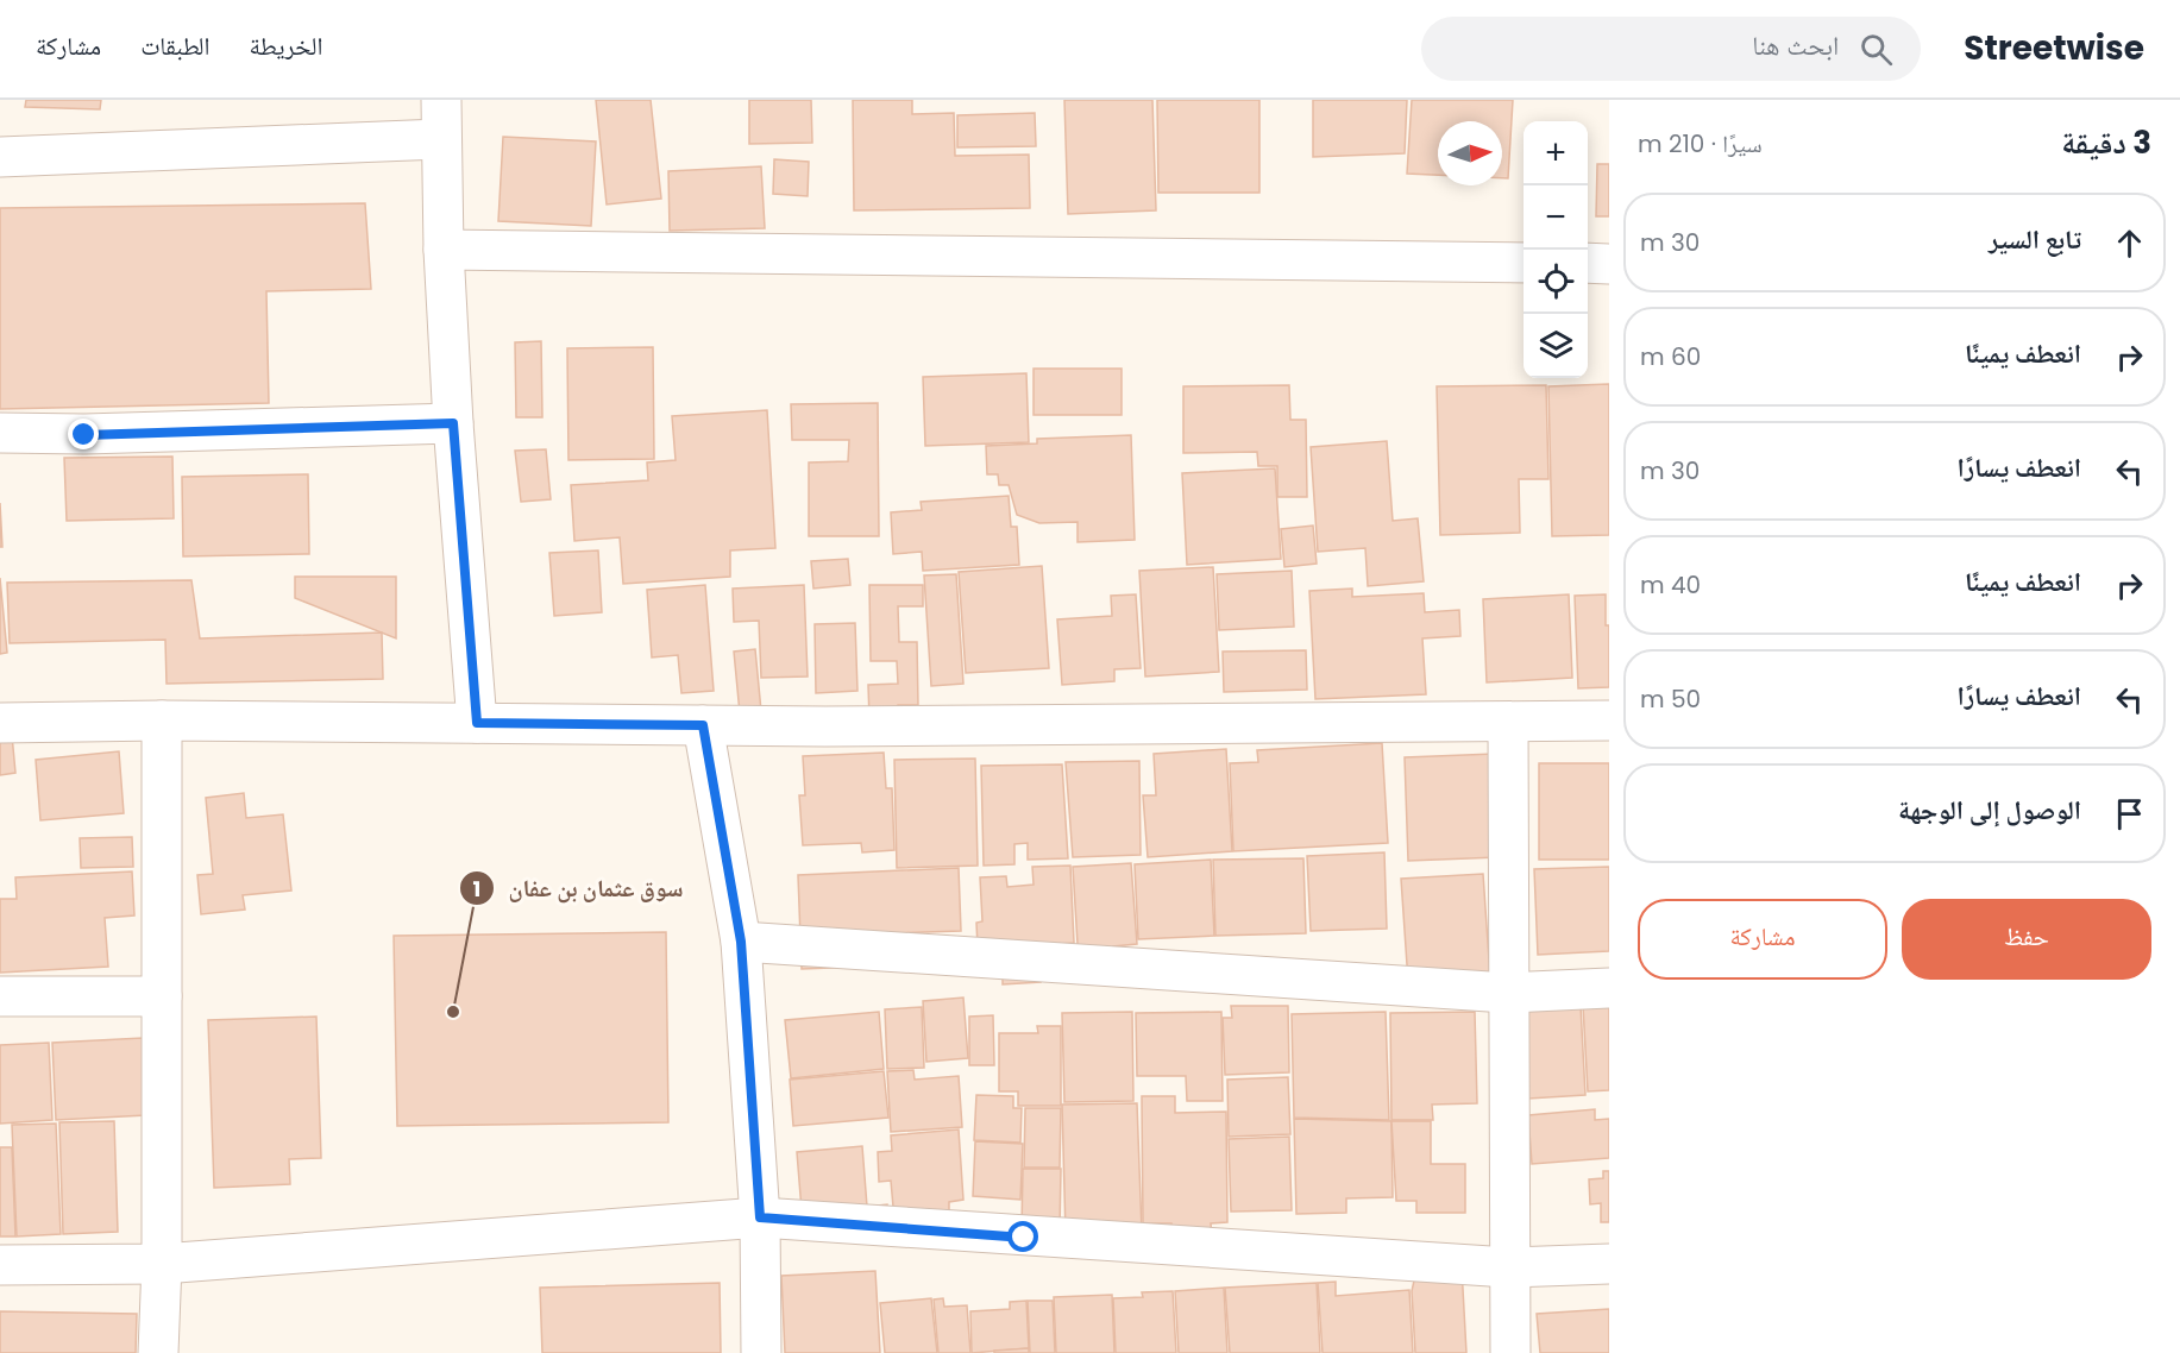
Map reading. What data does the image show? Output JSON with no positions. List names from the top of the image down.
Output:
{
  "places": ["سوق عثمان بن عفان"],
  "north": "right",
  "page": {
    "header": "Streetwise",
    "search": "ابحث هنا",
    "nav": ["الخريطة", "الطبقات", "مشاركة"],
    "heading": ["3 دقيقة", "سيرًا · 210 m"],
    "map_buttons": ["+", "−"],
    "list": [
      ["تابع السير", "30 m"],
      ["انعطف يمينًا", "60 m"],
      ["انعطف يسارًا", "30 m"],
      ["انعطف يمينًا", "40 m"],
      ["انعطف يسارًا", "50 m"],
      "الوصول إلى الوجهة"
    ],
    "buttons": ["حفظ", "مشاركة"]
  }
}
